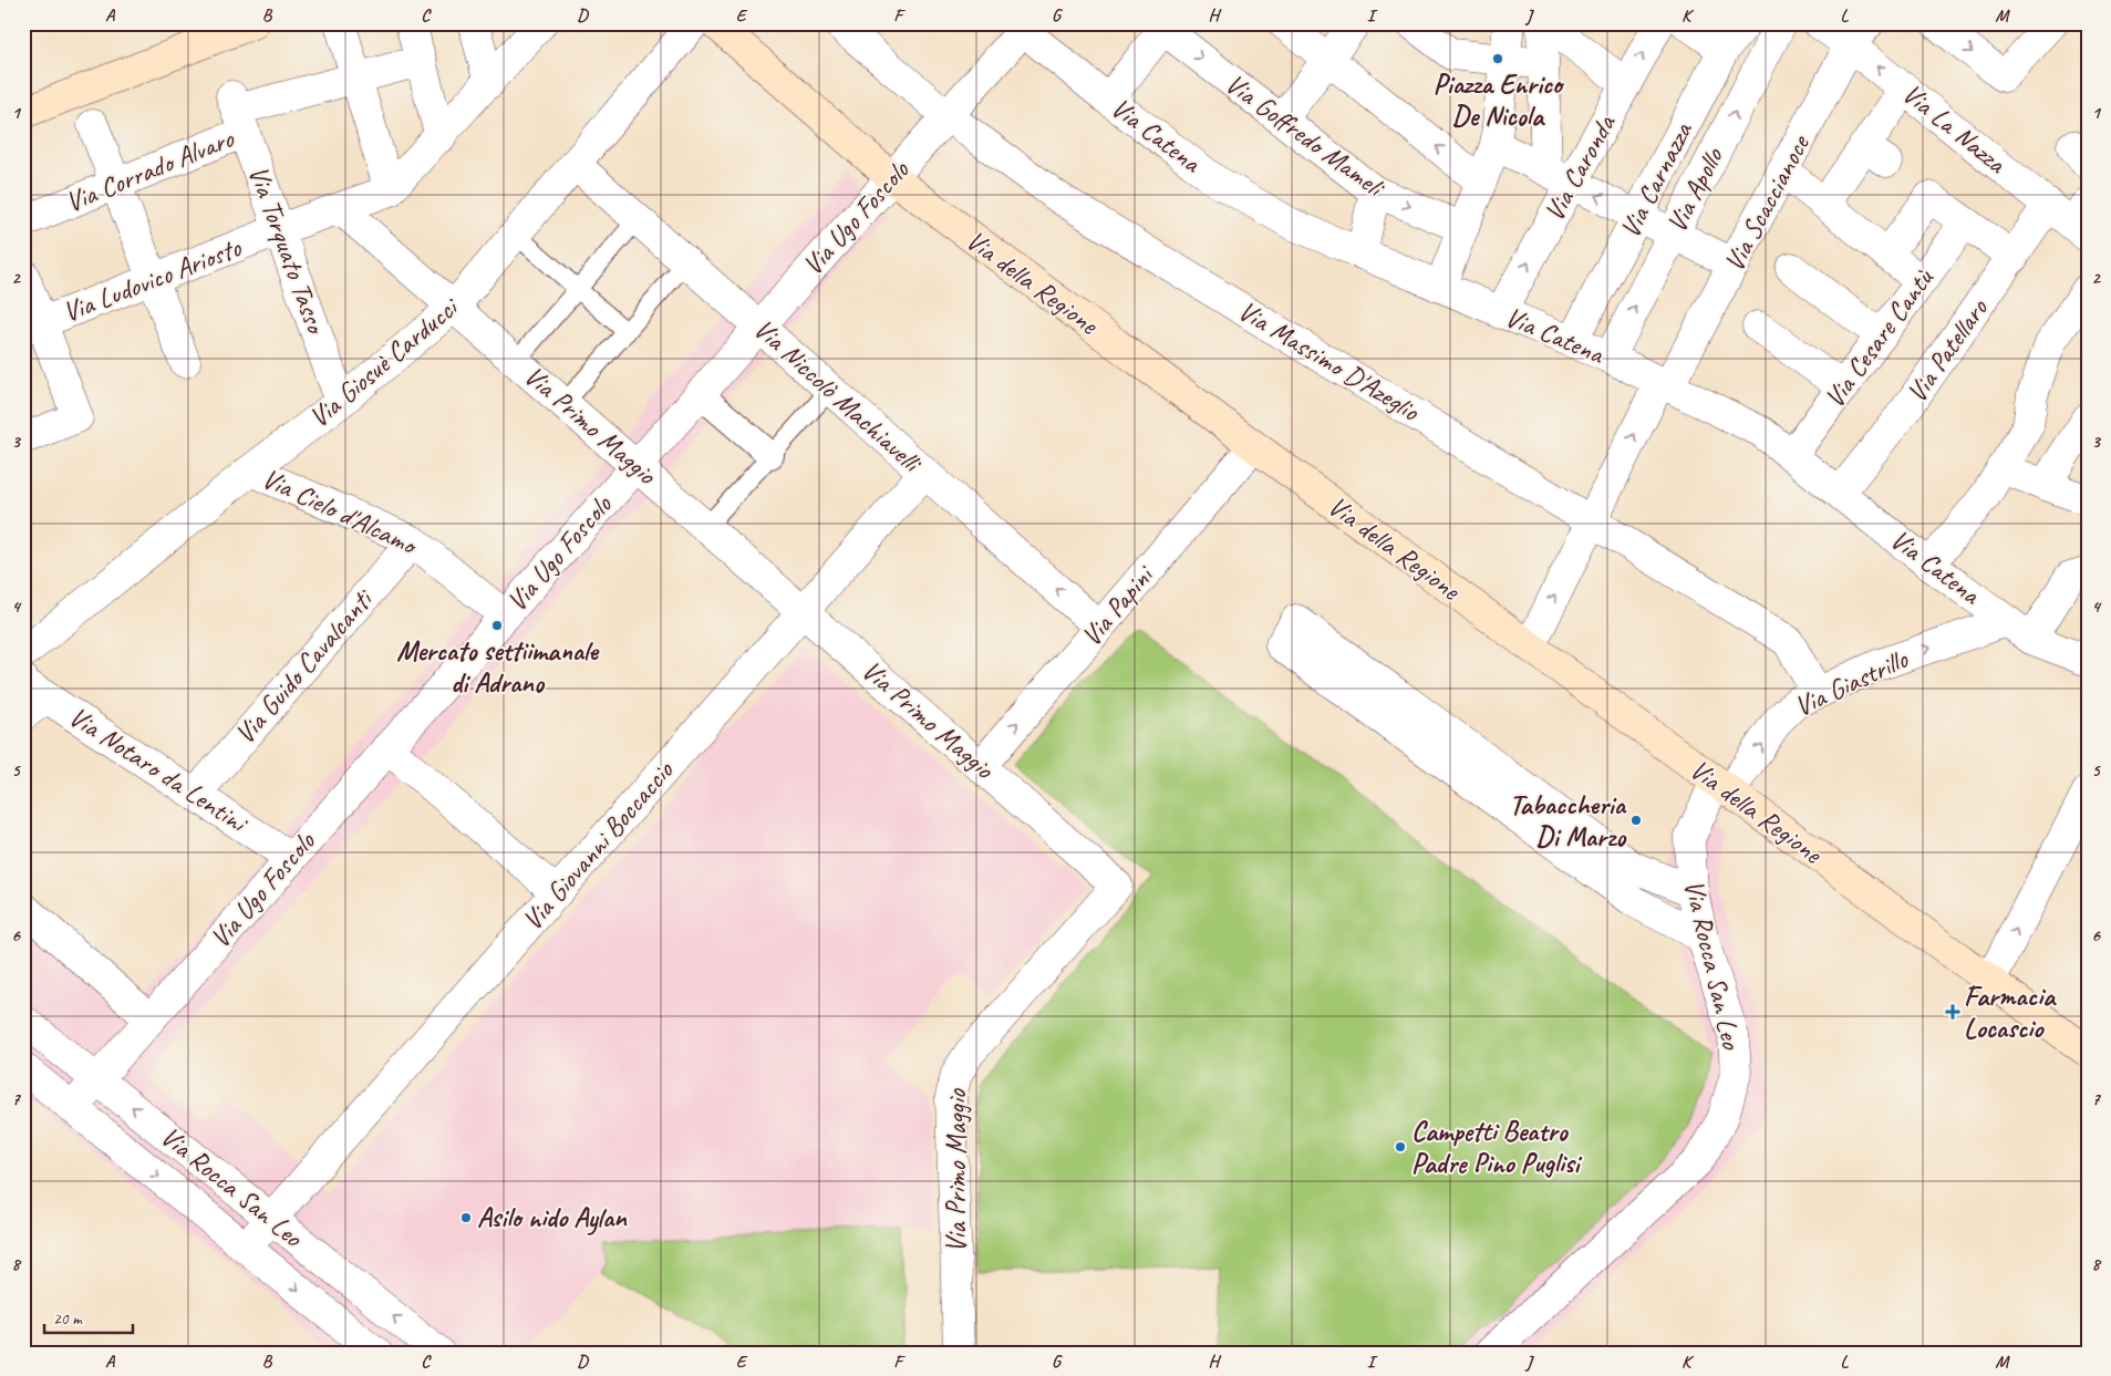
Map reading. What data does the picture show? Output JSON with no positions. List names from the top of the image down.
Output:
{
  "streets": {
    "main road": ["Via della Regione"],
    "street": [
      "Via La Nazza",
      "Via Catena",
      "Via Goffredo Mameli",
      "Via Caronda",
      "Via Corrado Alvaro",
      "Via Carnazza",
      "Via Apollo",
      "Via Scaccianoce",
      "Via Ugo Foscolo",
      "Via Torquato Tasso",
      "Via Ludovico Ariosto",
      "Via Cesare Cantù",
      "Via Patellaro",
      "Via Massimo D'Azeglio",
      "Via Giosuè Carducci",
      "Via Niccolò Machiavelli",
      "Via Primo Maggio",
      "Via Cielo d'Alcamo",
      "Via Papini",
      "Via Guido Cavalcanti",
      "Via Giastrillo",
      "Via Notaro da Lentini",
      "Via Giovanni Boccaccio",
      "Via Rocca San Leo"
    ]
  },
  "crossings": [
    ["Via La Nazza", "Via Scaccianoce"],
    ["Via La Nazza", "Via Patellaro"],
    ["Via Catena", "Via Caronda"],
    ["Via Catena", "Via Carnazza"],
    ["Via Catena", "Via Apollo"],
    ["Via Catena", "Via Scaccianoce"],
    ["Via Catena", "Via Ugo Foscolo"],
    ["Via Catena", "Via Cesare Cantù"],
    ["Via Catena", "Via Patellaro"],
    ["Via Catena", "Via Giastrillo"],
    ["Via Corrado Alvaro", "Via Torquato Tasso"],
    ["Via Scaccianoce", "Via della Regione"],
    ["Via Scaccianoce", "Via Massimo D'Azeglio"],
    ["Via Ugo Foscolo", "Via della Regione"],
    ["Via Ugo Foscolo", "Via Massimo D'Azeglio"],
    ["Via Ugo Foscolo", "Via Niccolò Machiavelli"],
    ["Via Ugo Foscolo", "Via Primo Maggio"],
    ["Via Ugo Foscolo", "Via Cielo d'Alcamo"],
    ["Via Ugo Foscolo", "Via Notaro da Lentini"],
    ["Via Ugo Foscolo", "Via Rocca San Leo"],
    ["Via Torquato Tasso", "Via Ludovico Ariosto"],
    ["Via Torquato Tasso", "Via Giosuè Carducci"],
    ["Via Ludovico Ariosto", "Via Primo Maggio"],
    ["Via della Regione", "Via Papini"],
    ["Via della Regione", "Via Giastrillo"],
    ["Via della Regione", "Via Rocca San Leo"],
    ["Via Massimo D'Azeglio", "Via Giastrillo"],
    ["Via Giosuè Carducci", "Via Niccolò Machiavelli"],
    ["Via Giosuè Carducci", "Via Primo Maggio"],
    ["Via Giosuè Carducci", "Via Cielo d'Alcamo"],
    ["Via Niccolò Machiavelli", "Via Papini"],
    ["Via Niccolò Machiavelli", "Via Giovanni Boccaccio"],
    ["Via Primo Maggio", "Via Papini"],
    ["Via Primo Maggio", "Via Giovanni Boccaccio"],
    ["Via Cielo d'Alcamo", "Via Guido Cavalcanti"],
    ["Via Guido Cavalcanti", "Via Notaro da Lentini"],
    ["Via Giastrillo", "Via Rocca San Leo"],
    ["Via Giovanni Boccaccio", "Via Rocca San Leo"]
  ],
  "one_way": ["Via Scaccianoce", "Via Papini", "Via Giastrillo"],
  "places": {
    "other": [
      "Piazza Enrico De Nicola",
      "Mercato settiimanale di Adrano",
      "Tabaccheria Di Marzo",
      "Campetti Beatro Padre Pino Puglisi",
      "Asilo nido Aylan"
    ],
    "health": ["Farmacia Locascio"]
  },
  "scale_bar": "20 m",
  "grid": {
    "columns": [
      "A",
      "B",
      "C",
      "D",
      "E",
      "F",
      "G",
      "H",
      "I",
      "J",
      "K",
      "L",
      "M"
    ],
    "rows": [
      "1",
      "2",
      "3",
      "4",
      "5",
      "6",
      "7",
      "8"
    ]
  }
}
